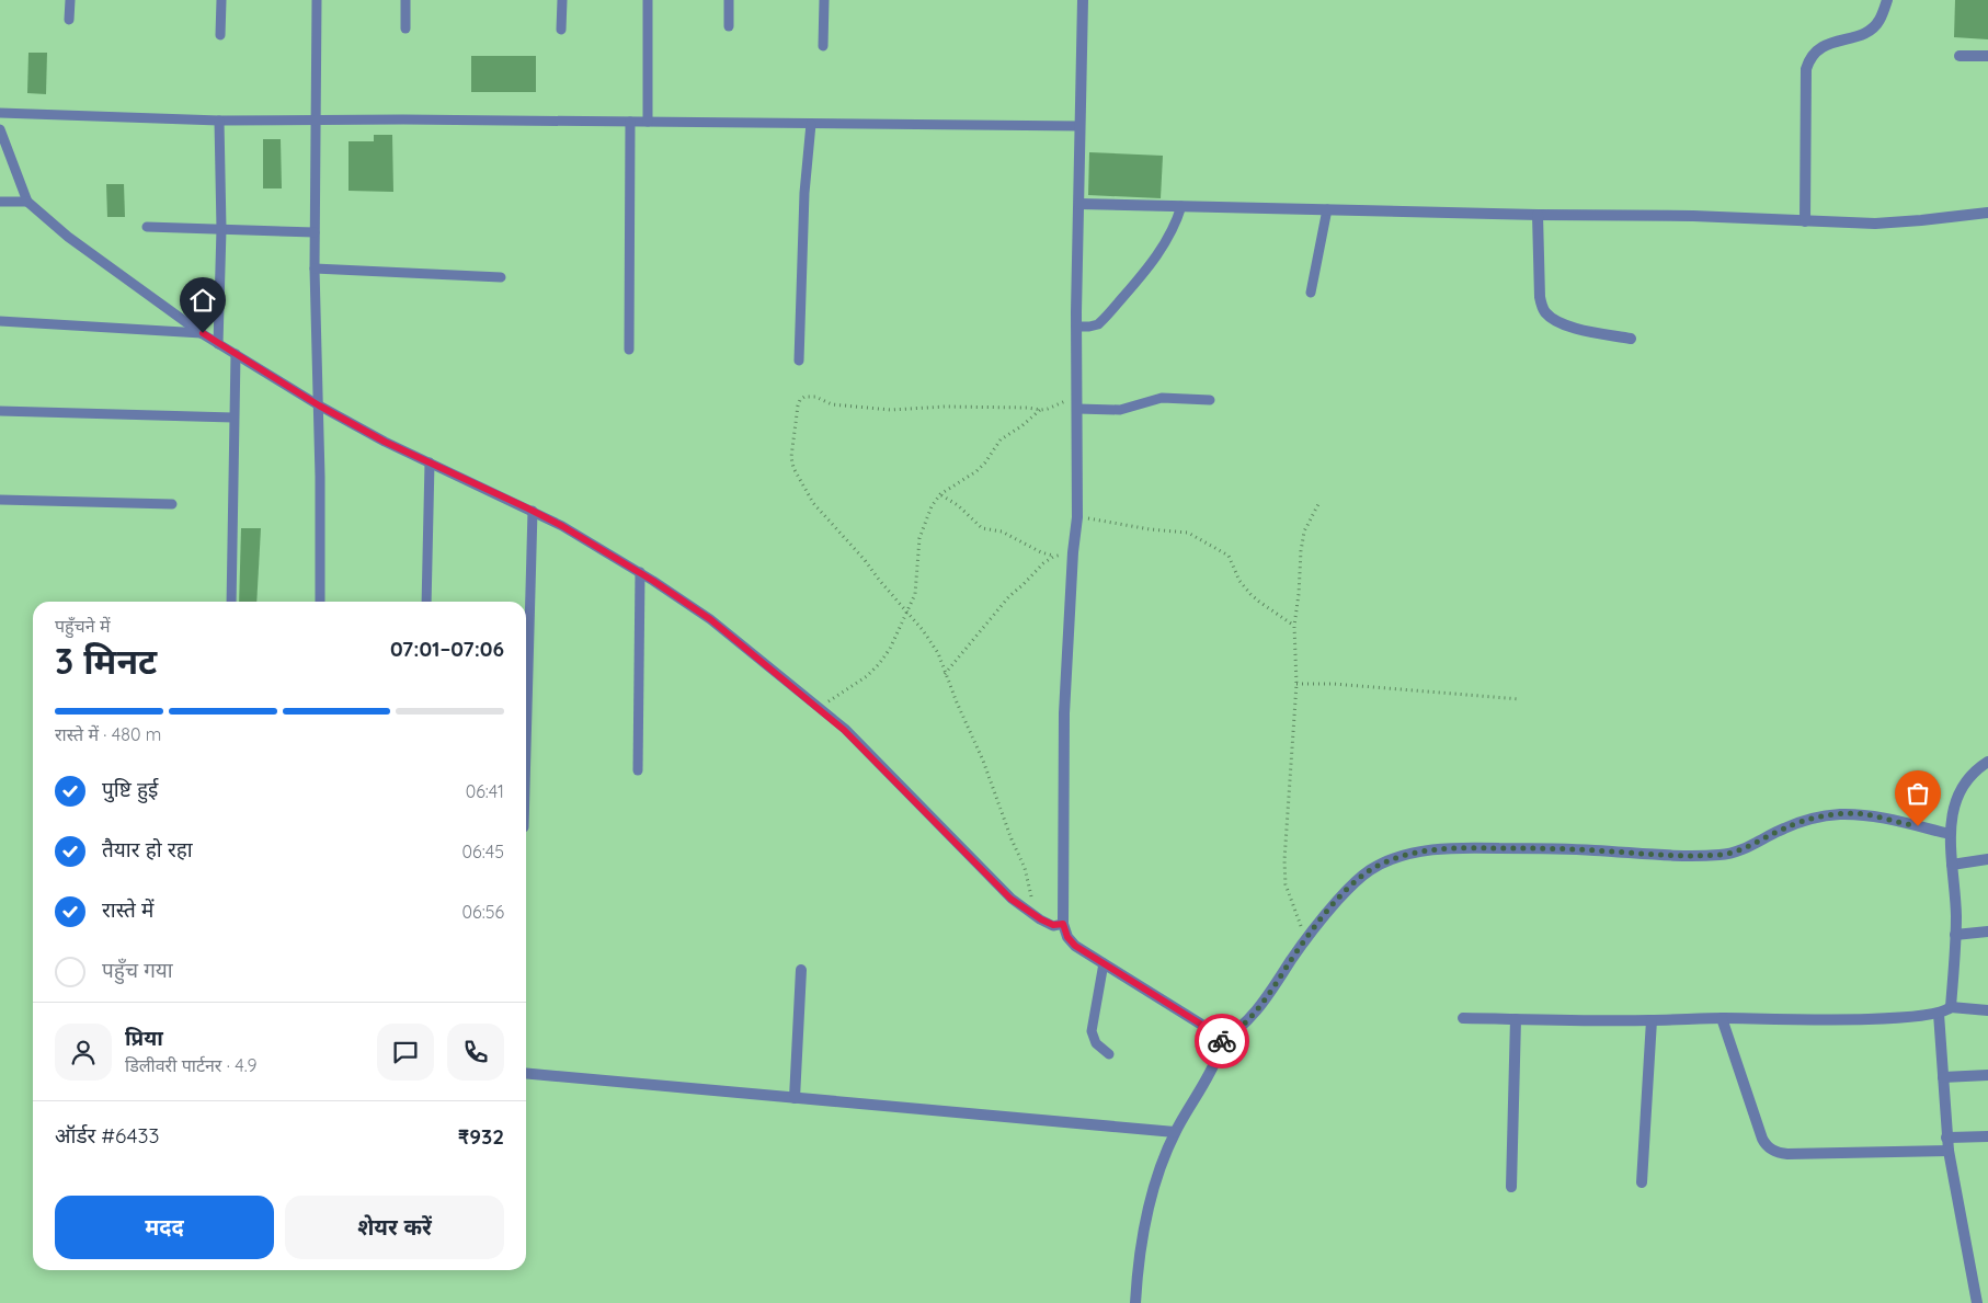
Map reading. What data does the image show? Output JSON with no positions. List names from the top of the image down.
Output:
{
  "page": {
    "heading": ["3 मिनट", "पहुँचने में", "07:01–07:06"],
    "panel": [
      "प्रिया",
      "डिलीवरी पार्टनर · 4.9",
      "ऑर्डर #6433",
      "₹932"
    ],
    "bar": "रास्ते में · 480 m",
    "list": [
      ["पुष्टि हुई", "06:41"],
      ["तैयार हो रहा", "06:45"],
      ["रास्ते में", "06:56"],
      "पहुँच गया"
    ],
    "buttons": ["मदद", "शेयर करें"]
  }
}
